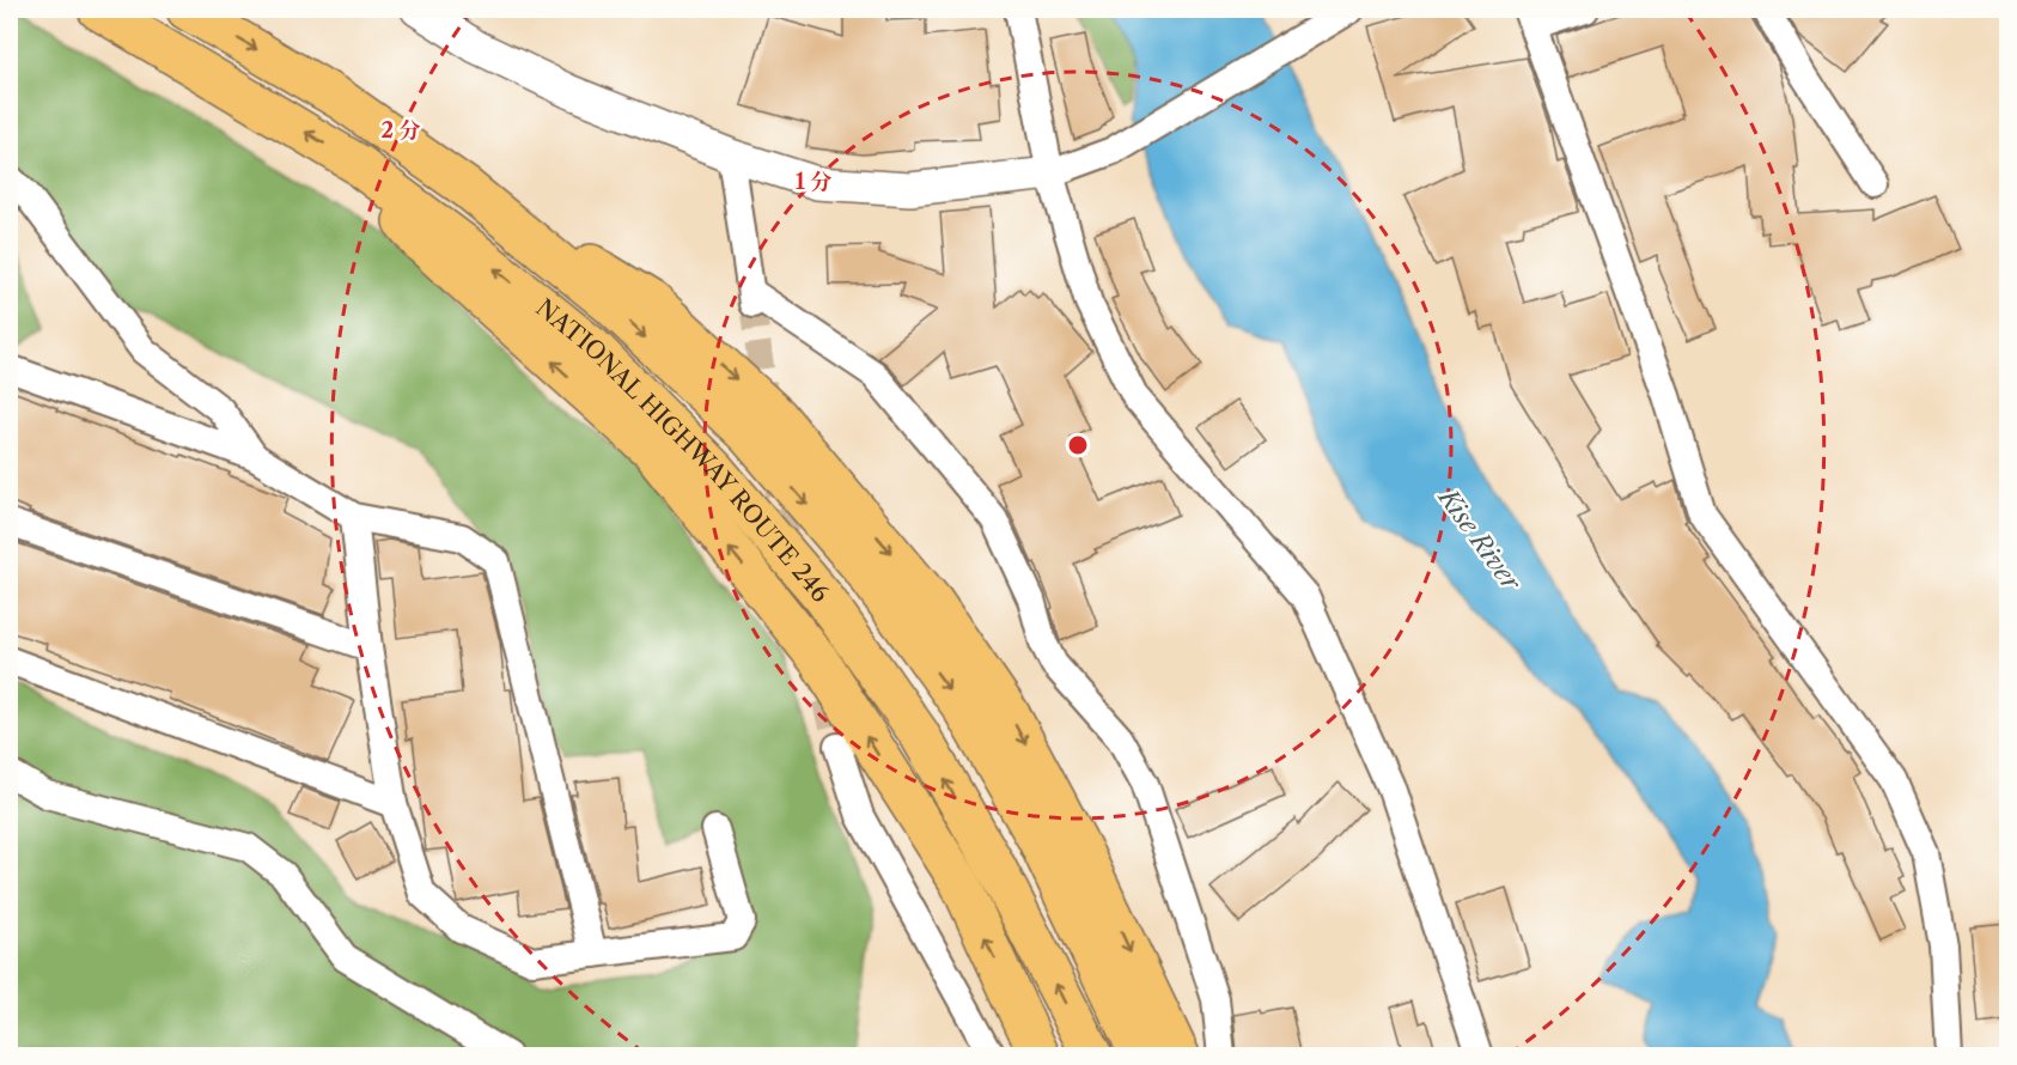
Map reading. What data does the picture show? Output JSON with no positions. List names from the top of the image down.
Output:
{
  "streets": {
    "highway": ["NATIONAL HIGHWAY ROUTE 246"]
  },
  "water": ["Kise River"],
  "rings": ["2 分", "1 分"]
}
